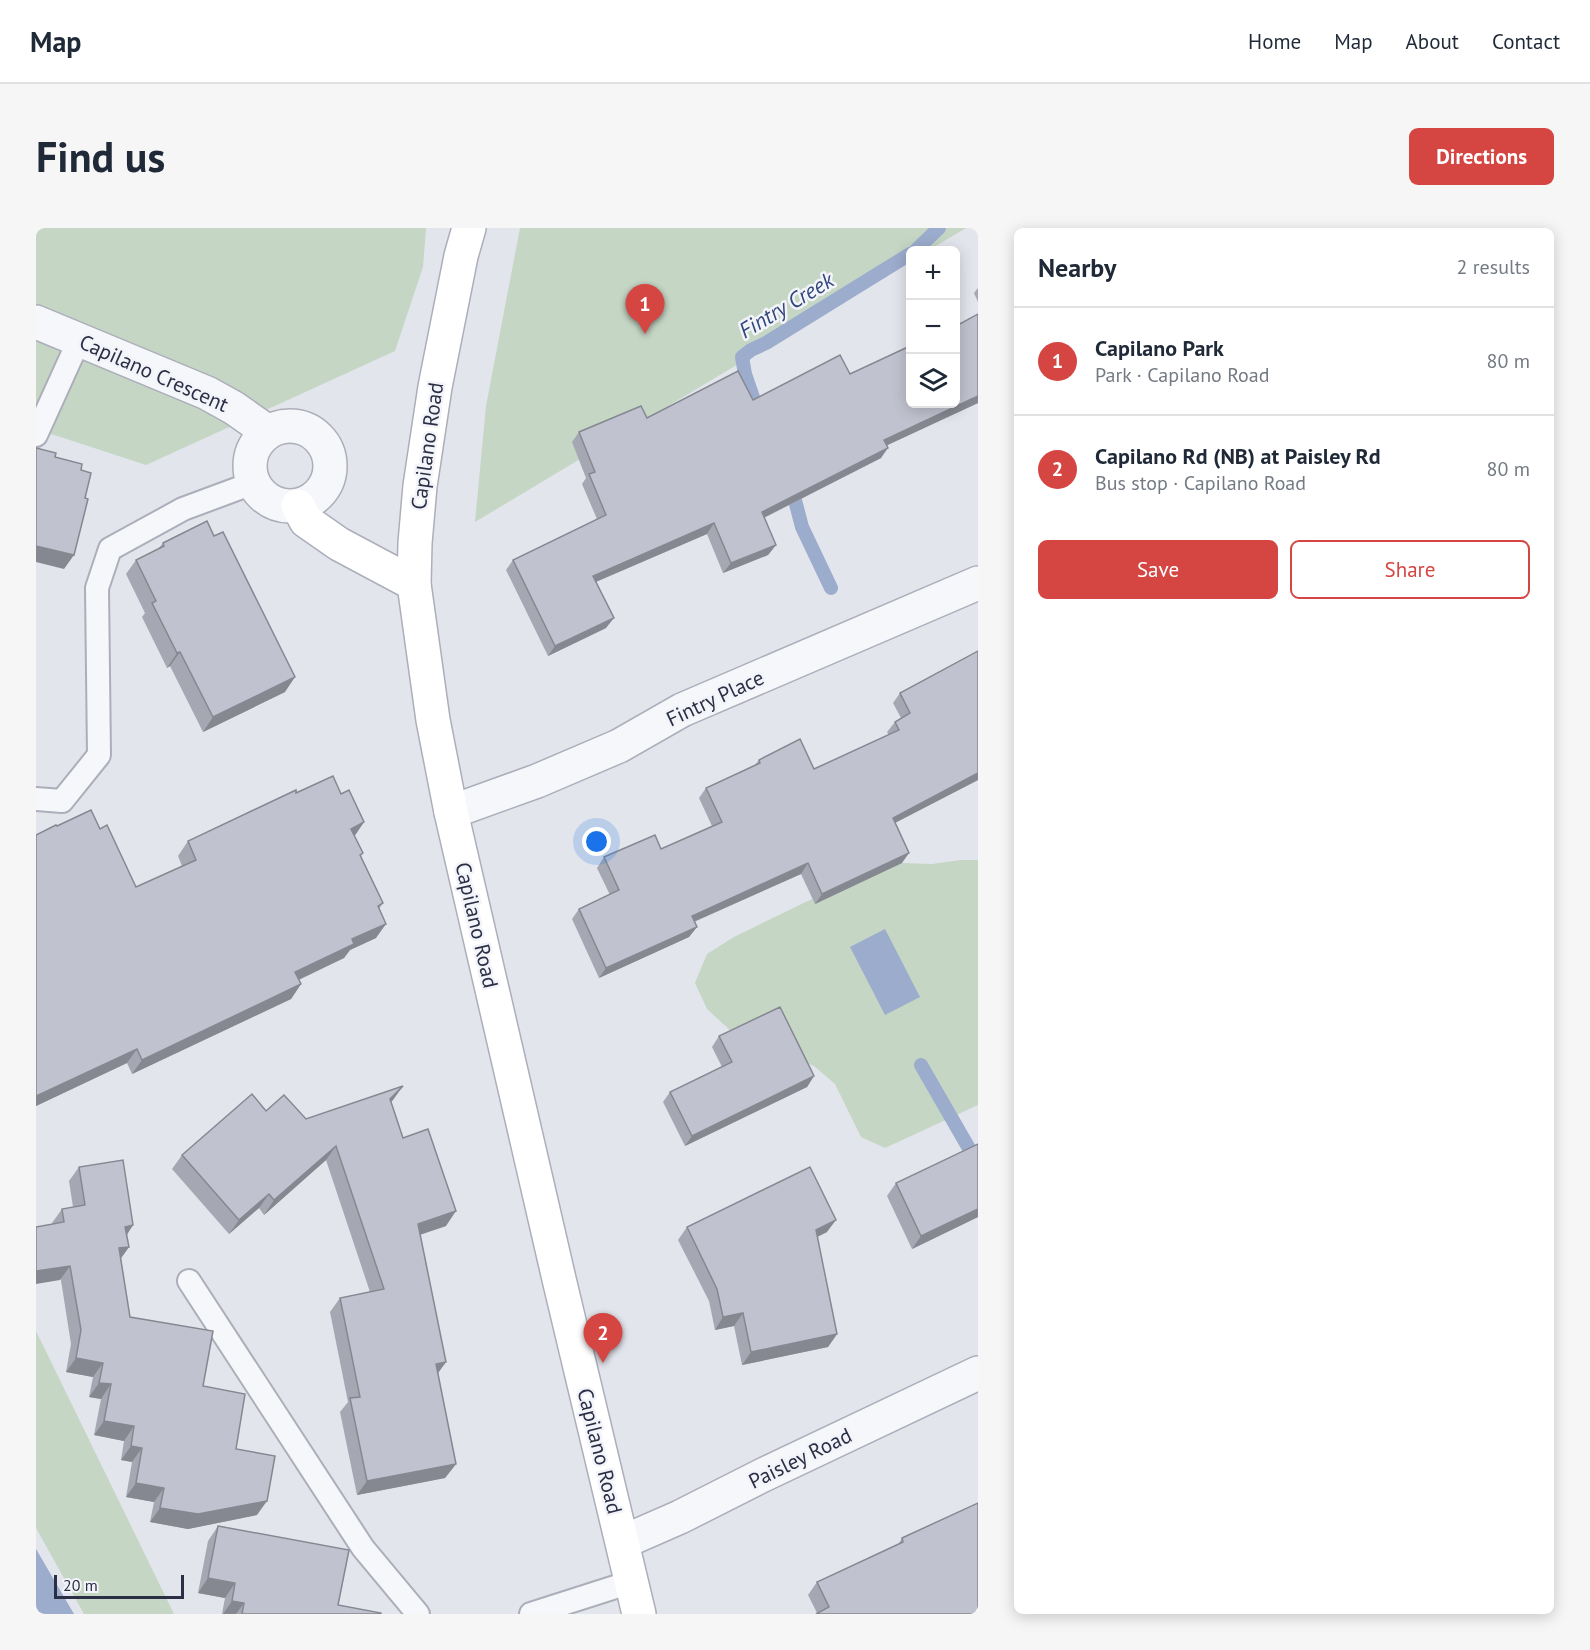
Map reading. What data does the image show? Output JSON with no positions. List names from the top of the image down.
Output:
{
  "streets": {
    "main road": ["Capilano Road"],
    "street": ["Capilano Crescent", "Fintry Place", "Paisley Road"]
  },
  "crossings": [
    ["Capilano Road", "Fintry Place"],
    ["Capilano Road", "Paisley Road"]
  ],
  "water": ["Fintry Creek"],
  "scale_bar": "20 m",
  "page": {
    "header": "Map",
    "nav": [
      "Home",
      "Map",
      "About",
      "Contact"
    ],
    "buttons": [
      "Directions",
      ["Save", "Share"]
    ],
    "title": "Find us",
    "heading": ["Nearby", "2 results"],
    "map_buttons": ["+", "−"],
    "pins": ["1", "2"],
    "list": [
      {
        "mark": "1",
        "name": "Capilano Park",
        "note": "Park · Capilano Road",
        "value": "80 m"
      },
      {
        "mark": "2",
        "name": "Capilano Rd (NB) at Paisley Rd",
        "note": "Bus stop · Capilano Road",
        "value": "80 m"
      }
    ],
    "scale": "20 m"
  }
}
